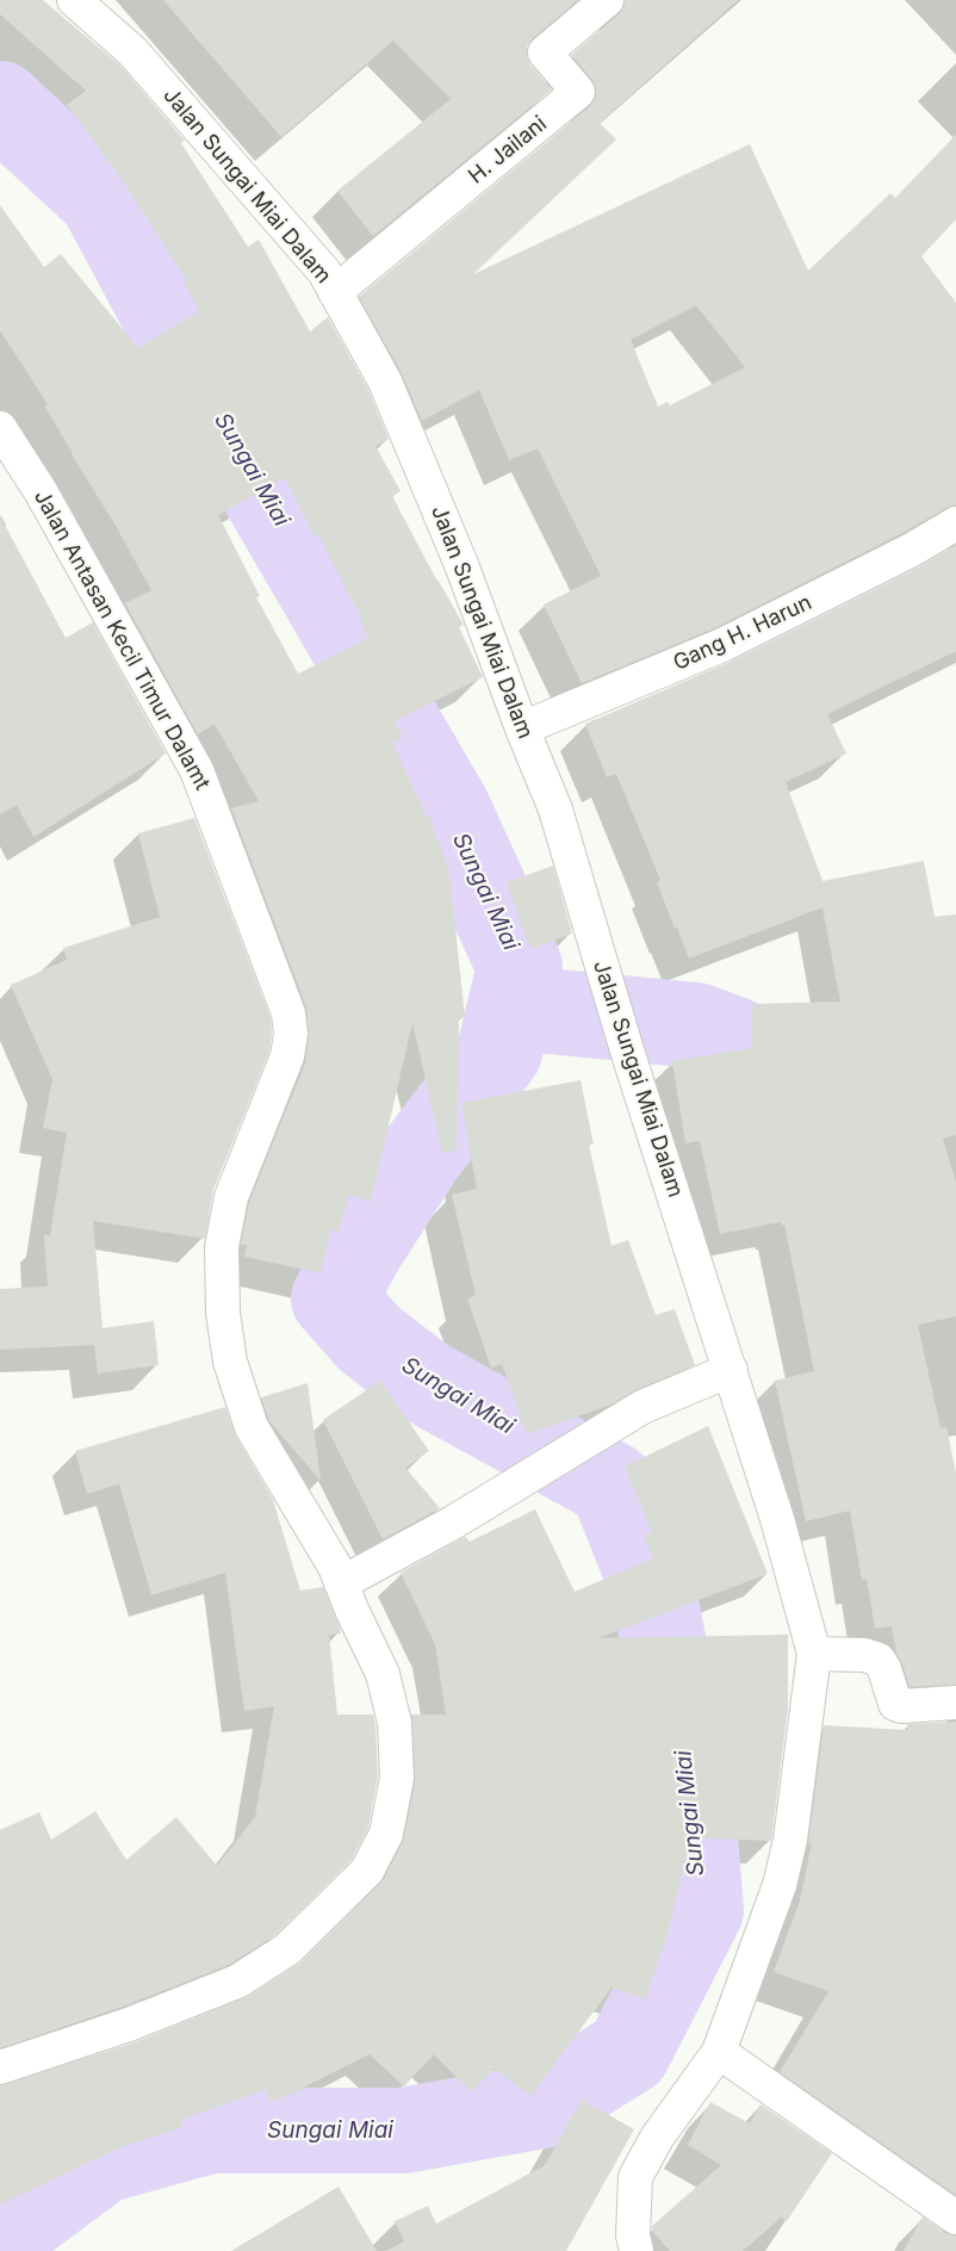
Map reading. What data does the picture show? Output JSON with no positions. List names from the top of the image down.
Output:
{
  "streets": {
    "street": [
      "H. Jailani",
      "Jalan Sungai Miai Dalam",
      "Gang H. Harun",
      "Jalan Antasan Kecil Timur Dalamt"
    ]
  },
  "crossings": [
    ["H. Jailani", "Jalan Sungai Miai Dalam"],
    ["Jalan Sungai Miai Dalam", "Gang H. Harun"]
  ],
  "water": ["Sungai Miai"]
}
